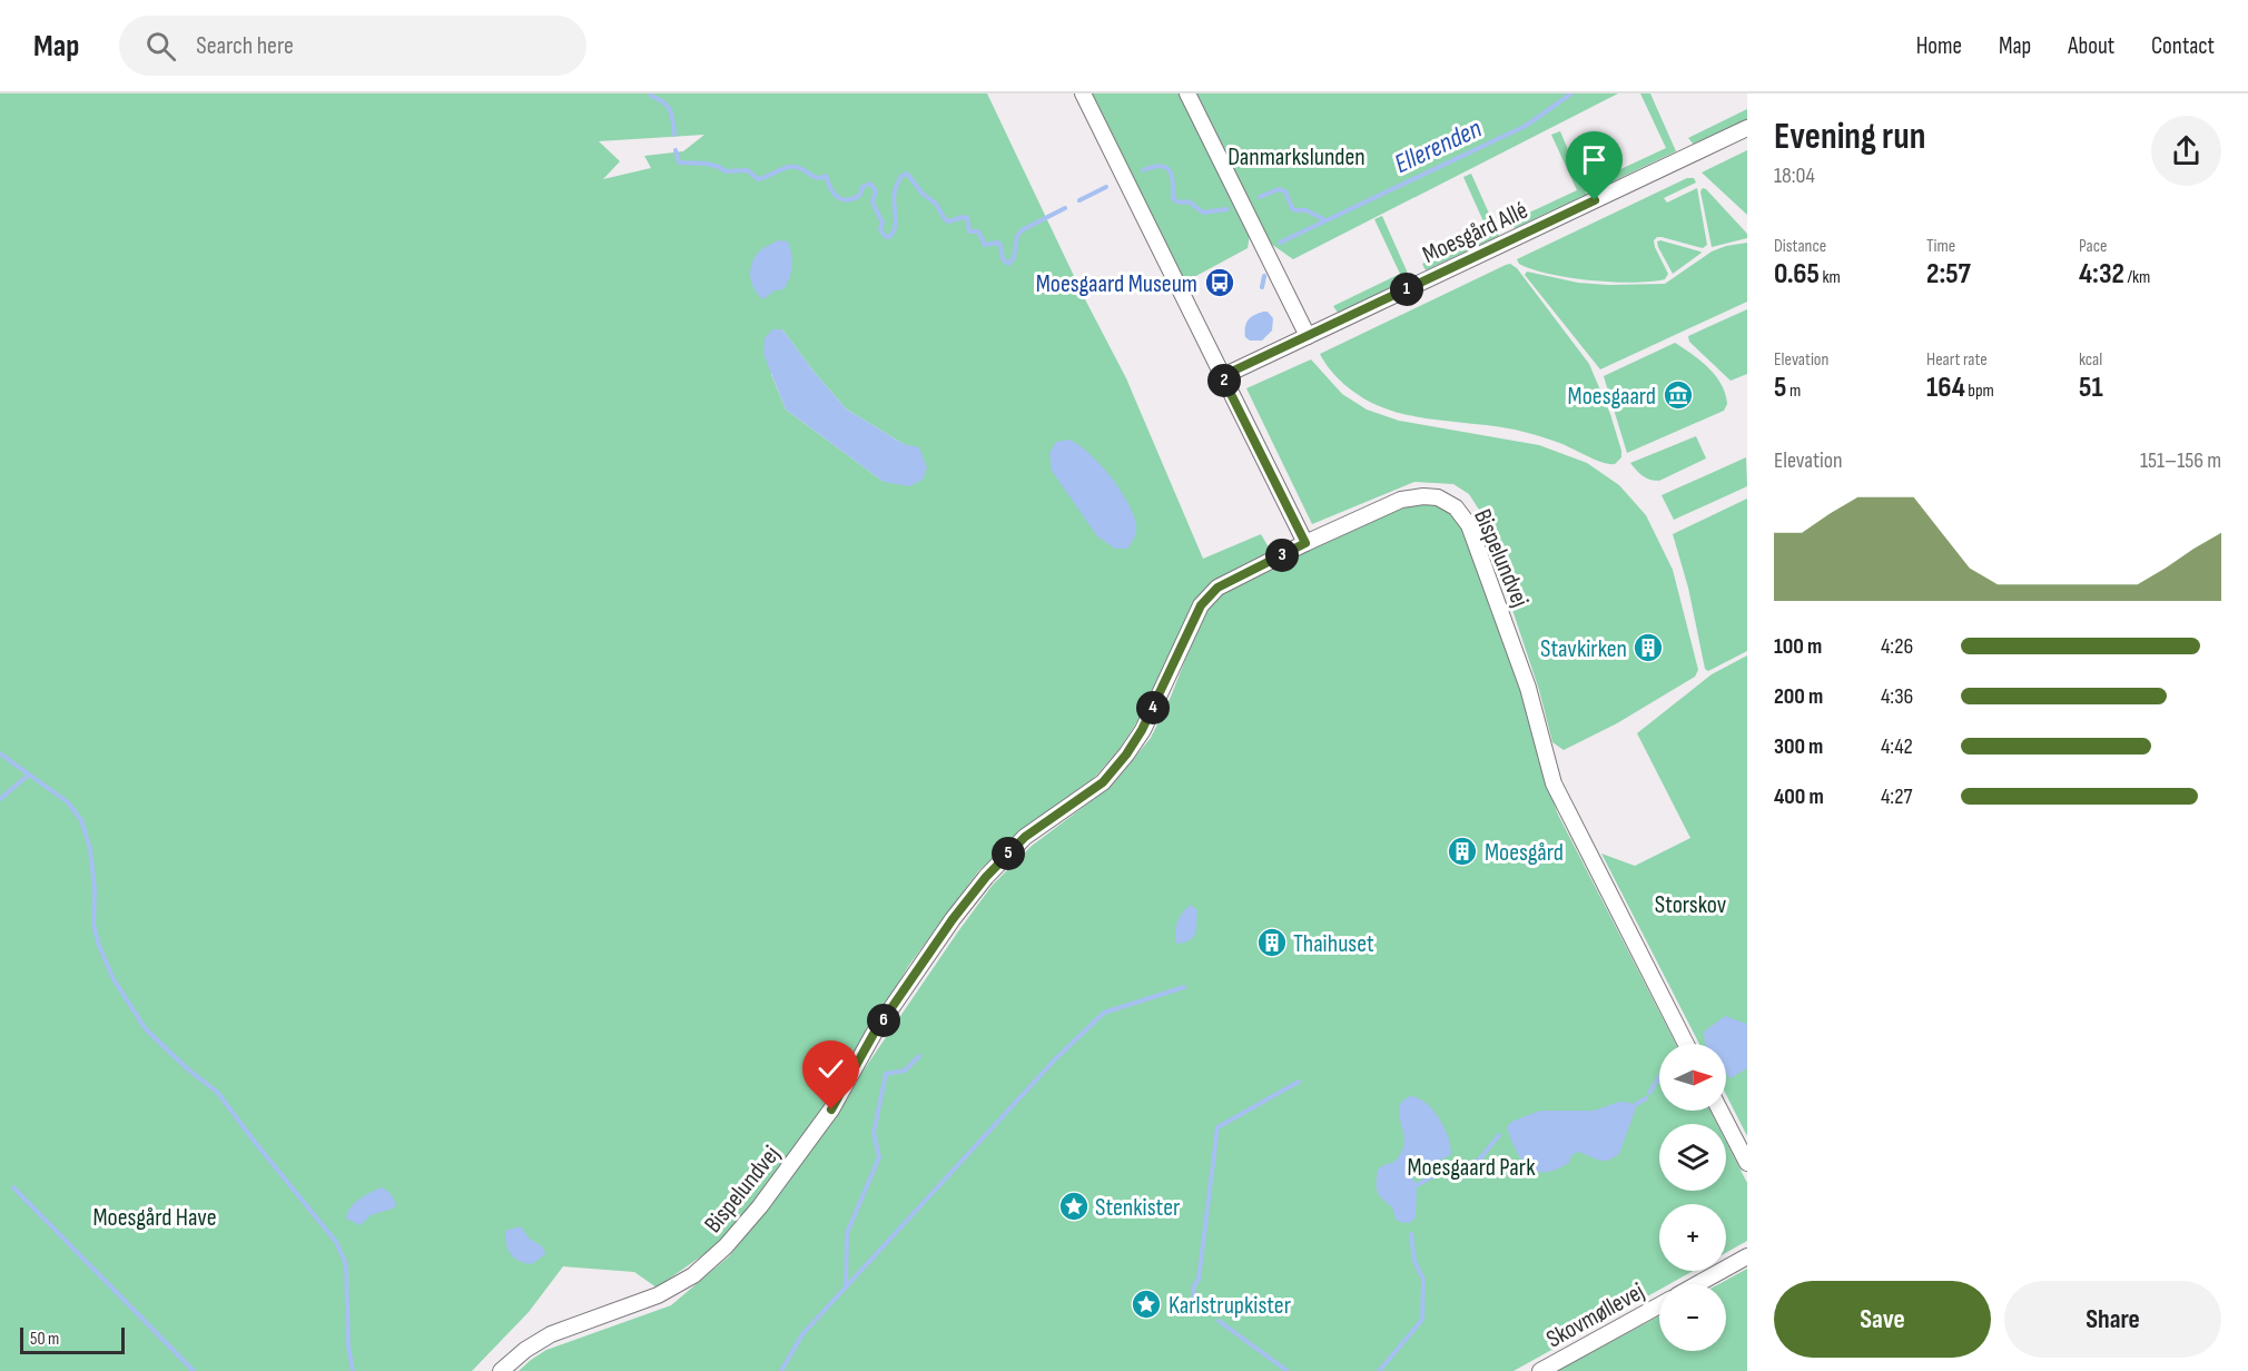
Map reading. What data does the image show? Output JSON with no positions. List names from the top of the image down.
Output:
{
  "streets": {
    "street": ["Moesgård Allé", "Bispelundvej", "Skovmøllevej"]
  },
  "water": ["Ellerenden"],
  "parks": [
    "Danmarkslunden",
    "Storskov",
    "Moesgaard Park",
    "Moesgård Have"
  ],
  "places": {
    "bus stop": ["Moesgaard Museum"],
    "museum": ["Moesgaard"],
    "building": ["Stavkirken", "Moesgård", "Thaihuset"],
    "place": ["Stenkister", "Karlstrupkister"]
  },
  "scale_bar": "50 m",
  "north": "right",
  "page": {
    "header": "Map",
    "search": "Search here",
    "nav": [
      "Home",
      "Map",
      "About",
      "Contact"
    ],
    "heading": ["Evening run", "18:04"],
    "stats": [
      ["Distance", "0.65 km"],
      ["Time", "2:57"],
      ["Pace", "4:32 /km"],
      ["Elevation", "5 m"],
      ["Heart rate", "164 bpm"],
      ["kcal", "51"]
    ],
    "pins": [
      "1",
      "2",
      "3",
      "4",
      "5",
      "6"
    ],
    "chart": ["Elevation", "151–156 m"],
    "list": [
      {
        "name": "100 m",
        "note": "4:26"
      },
      {
        "name": "200 m",
        "note": "4:36"
      },
      {
        "name": "300 m",
        "note": "4:42"
      },
      {
        "name": "400 m",
        "note": "4:27"
      }
    ],
    "map_buttons": ["+", "−"],
    "buttons": ["Save", "Share"],
    "scale": "50 m"
  }
}
